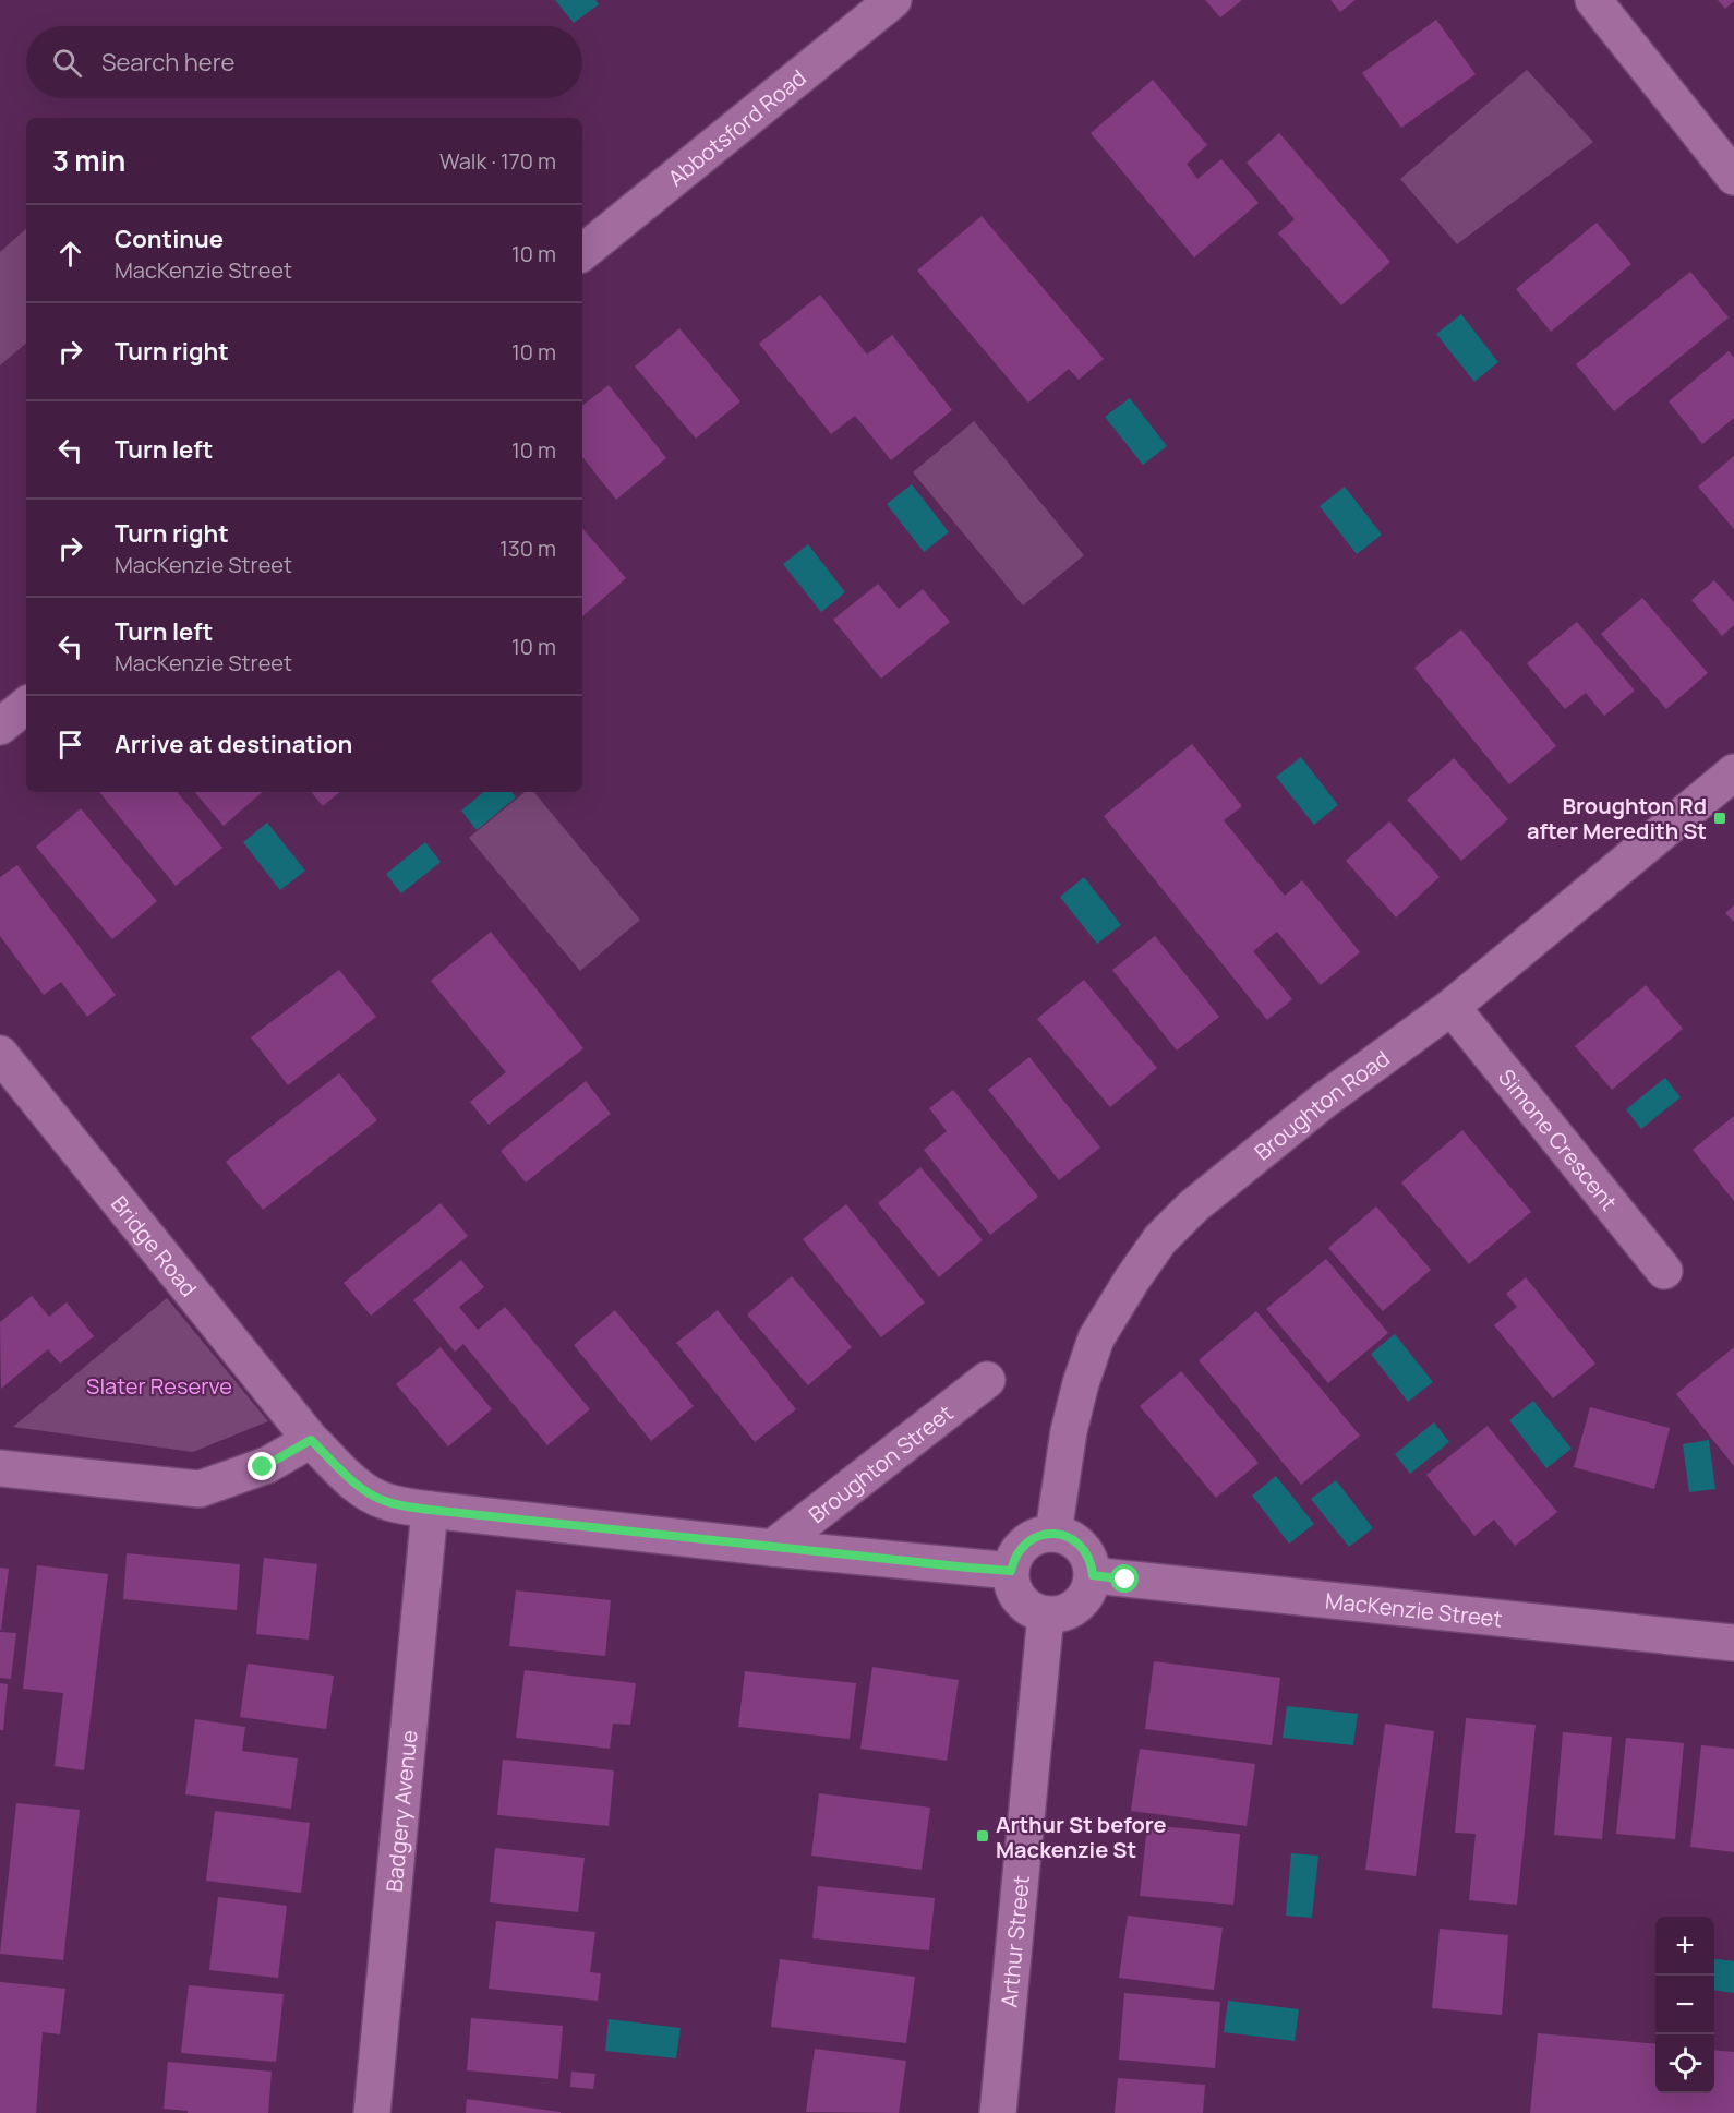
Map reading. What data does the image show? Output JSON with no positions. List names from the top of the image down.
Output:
{
  "streets": {
    "street": [
      "Abbotsford Road",
      "Broughton Road",
      "Simone Crescent",
      "Bridge Road",
      "Broughton Street",
      "MacKenzie Street",
      "Badgery Avenue",
      "Arthur Street"
    ]
  },
  "crossings": [
    ["Broughton Road", "Simone Crescent"],
    ["Broughton Road", "MacKenzie Street"],
    ["Broughton Road", "Arthur Street"],
    ["MacKenzie Street", "Arthur Street"]
  ],
  "parks": ["Slater Reserve"],
  "places": {
    "transit": ["Broughton Rd after Meredith St", "Arthur St before Mackenzie St"]
  },
  "page": {
    "search": "Search here",
    "heading": ["3 min", "Walk · 170 m"],
    "list": [
      ["Continue", "MacKenzie Street", "10 m"],
      ["Turn right", "10 m"],
      ["Turn left", "10 m"],
      ["Turn right", "MacKenzie Street", "130 m"],
      ["Turn left", "MacKenzie Street", "10 m"],
      "Arrive at destination"
    ],
    "map_buttons": ["+", "−"]
  }
}
